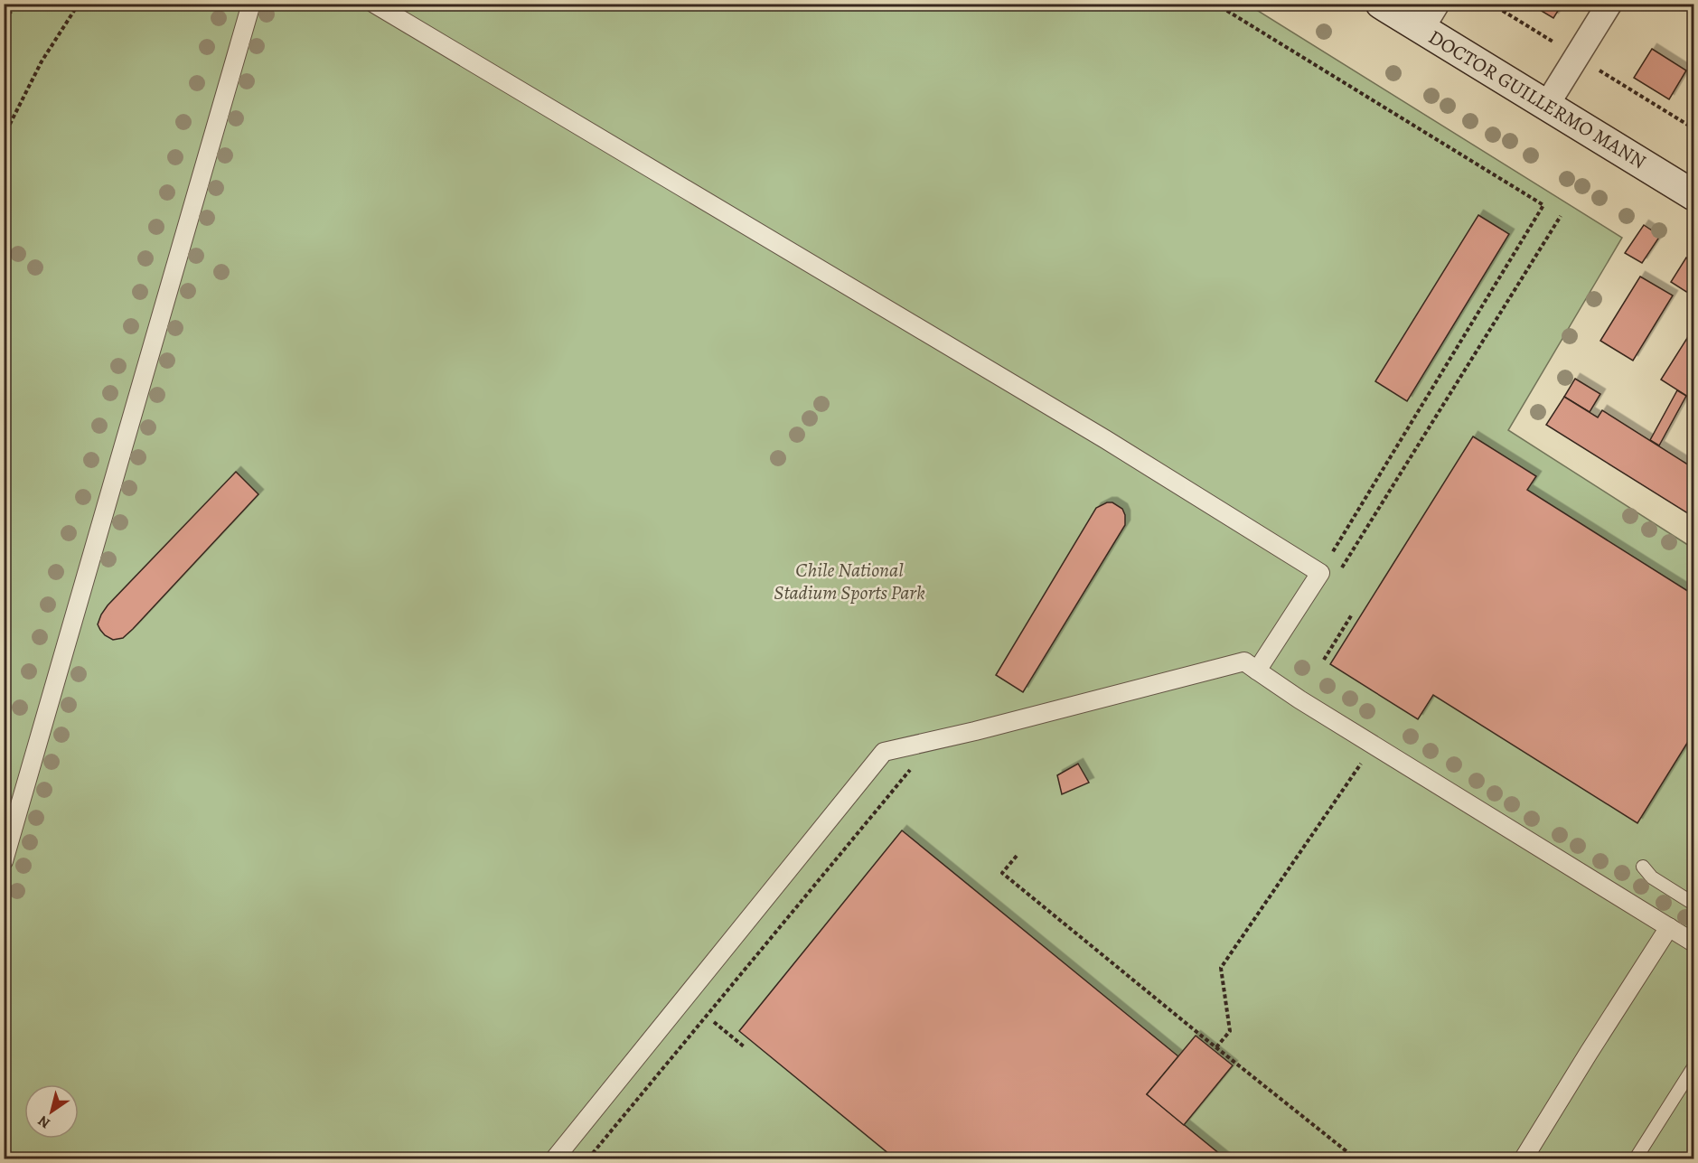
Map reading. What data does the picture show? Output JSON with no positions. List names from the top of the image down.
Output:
{
  "streets": {
    "main road": ["DOCTOR GUILLERMO MANN"]
  },
  "parks": ["Chile National Stadium Sports Park"],
  "north": "bottom left"
}
